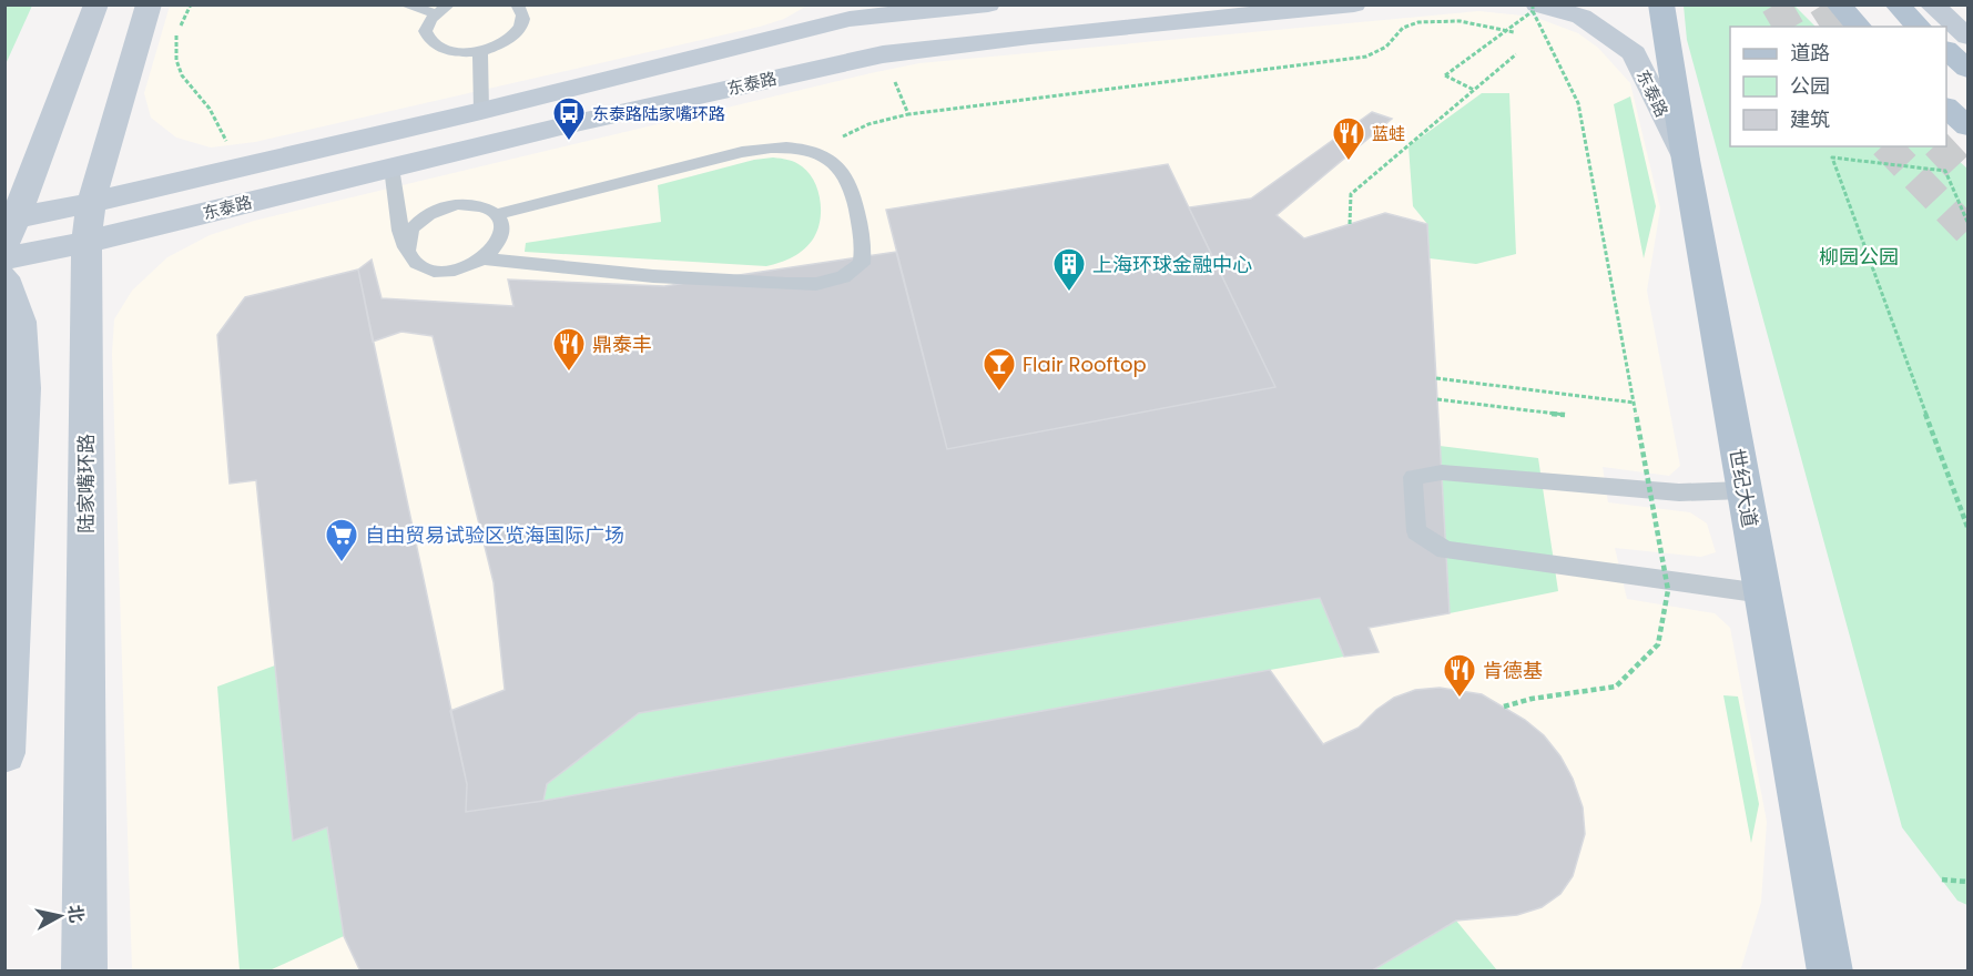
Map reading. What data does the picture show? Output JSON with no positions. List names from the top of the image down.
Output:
{
  "streets": {
    "main road": ["世纪大道"],
    "street": ["东泰路", "陆家嘴环路"]
  },
  "crossings": [
    ["东泰路", "陆家嘴环路"],
    ["东泰路", "世纪大道"]
  ],
  "parks": ["柳园公园"],
  "places": {
    "bus stop": ["东泰路陆家嘴环路"],
    "restaurant": ["蓝蛙", "鼎泰丰", "肯德基"],
    "building": ["上海环球金融中心"],
    "bar": ["Flair Rooftop"],
    "supermarket": ["自由贸易试验区览海国际广场"]
  },
  "legend": ["道路", "公园", "建筑"],
  "north": "right"
}
